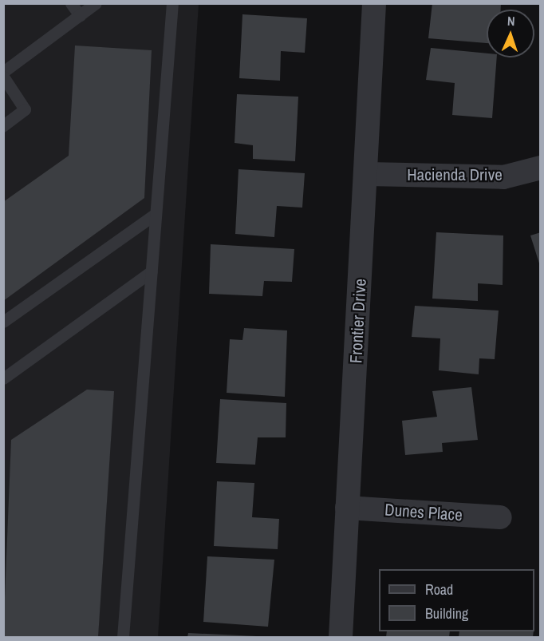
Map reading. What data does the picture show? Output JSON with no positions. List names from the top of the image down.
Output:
{
  "streets": {
    "street": ["Hacienda Drive", "Frontier Drive", "Dunes Place"]
  },
  "crossings": [
    ["Hacienda Drive", "Frontier Drive"],
    ["Frontier Drive", "Dunes Place"]
  ],
  "legend": ["Road", "Building"],
  "north": "top"
}
